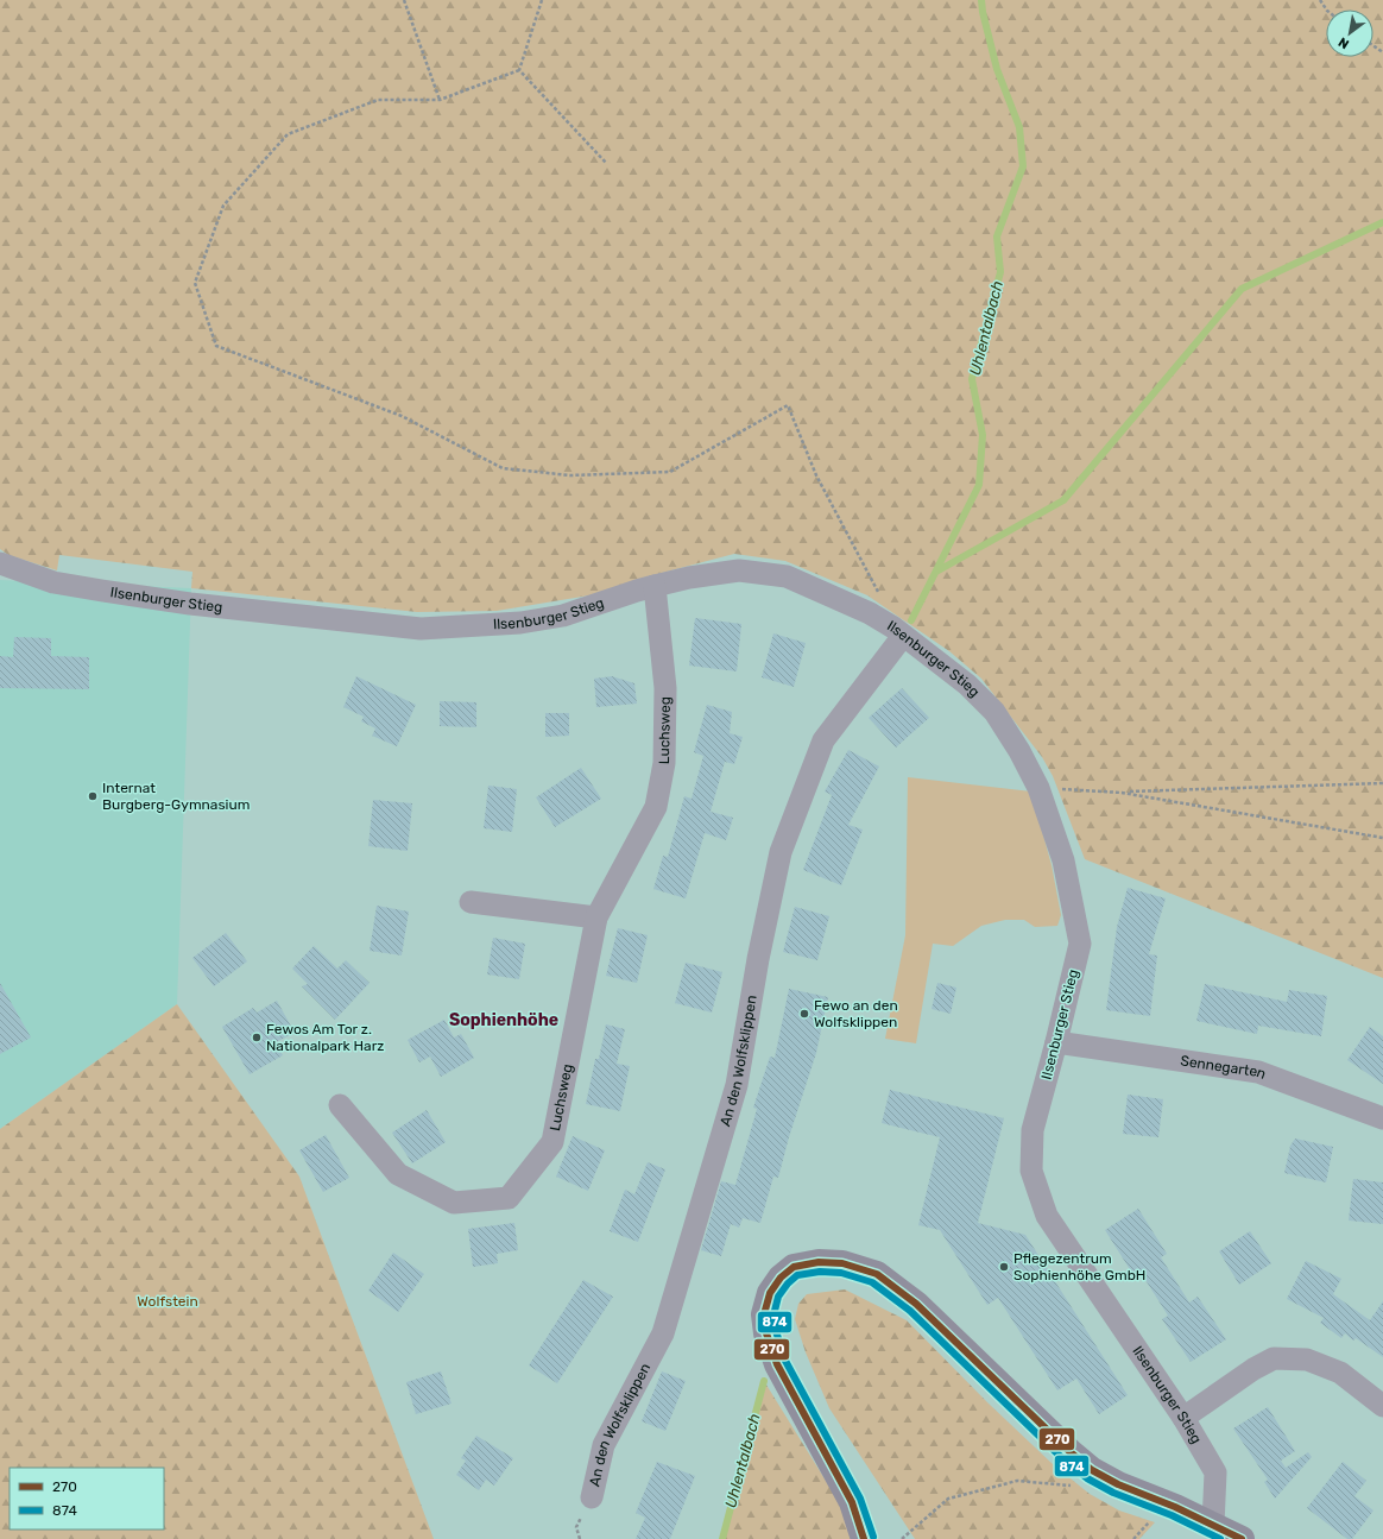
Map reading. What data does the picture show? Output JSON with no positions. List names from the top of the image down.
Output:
{
  "streets": {
    "street": [
      "Ilsenburger Stieg",
      "Luchsweg",
      "An den Wolfsklippen",
      "Sennegarten"
    ]
  },
  "crossings": [
    ["Ilsenburger Stieg", "Luchsweg"],
    ["Ilsenburger Stieg", "An den Wolfsklippen"],
    ["Ilsenburger Stieg", "Sennegarten"]
  ],
  "districts": ["Sophienhöhe"],
  "water": ["Uhlentalbach"],
  "parks": ["Wolfstein"],
  "places": [
    "Internat Burgberg-Gymnasium",
    "Fewo an den Wolfsklippen",
    "Fewos Am Tor z. Nationalpark Harz",
    "Pflegezentrum Sophienhöhe GmbH"
  ],
  "lines": ["transit line 270", "transit line 874"],
  "legend": ["270", "874"],
  "north": "bottom left"
}
